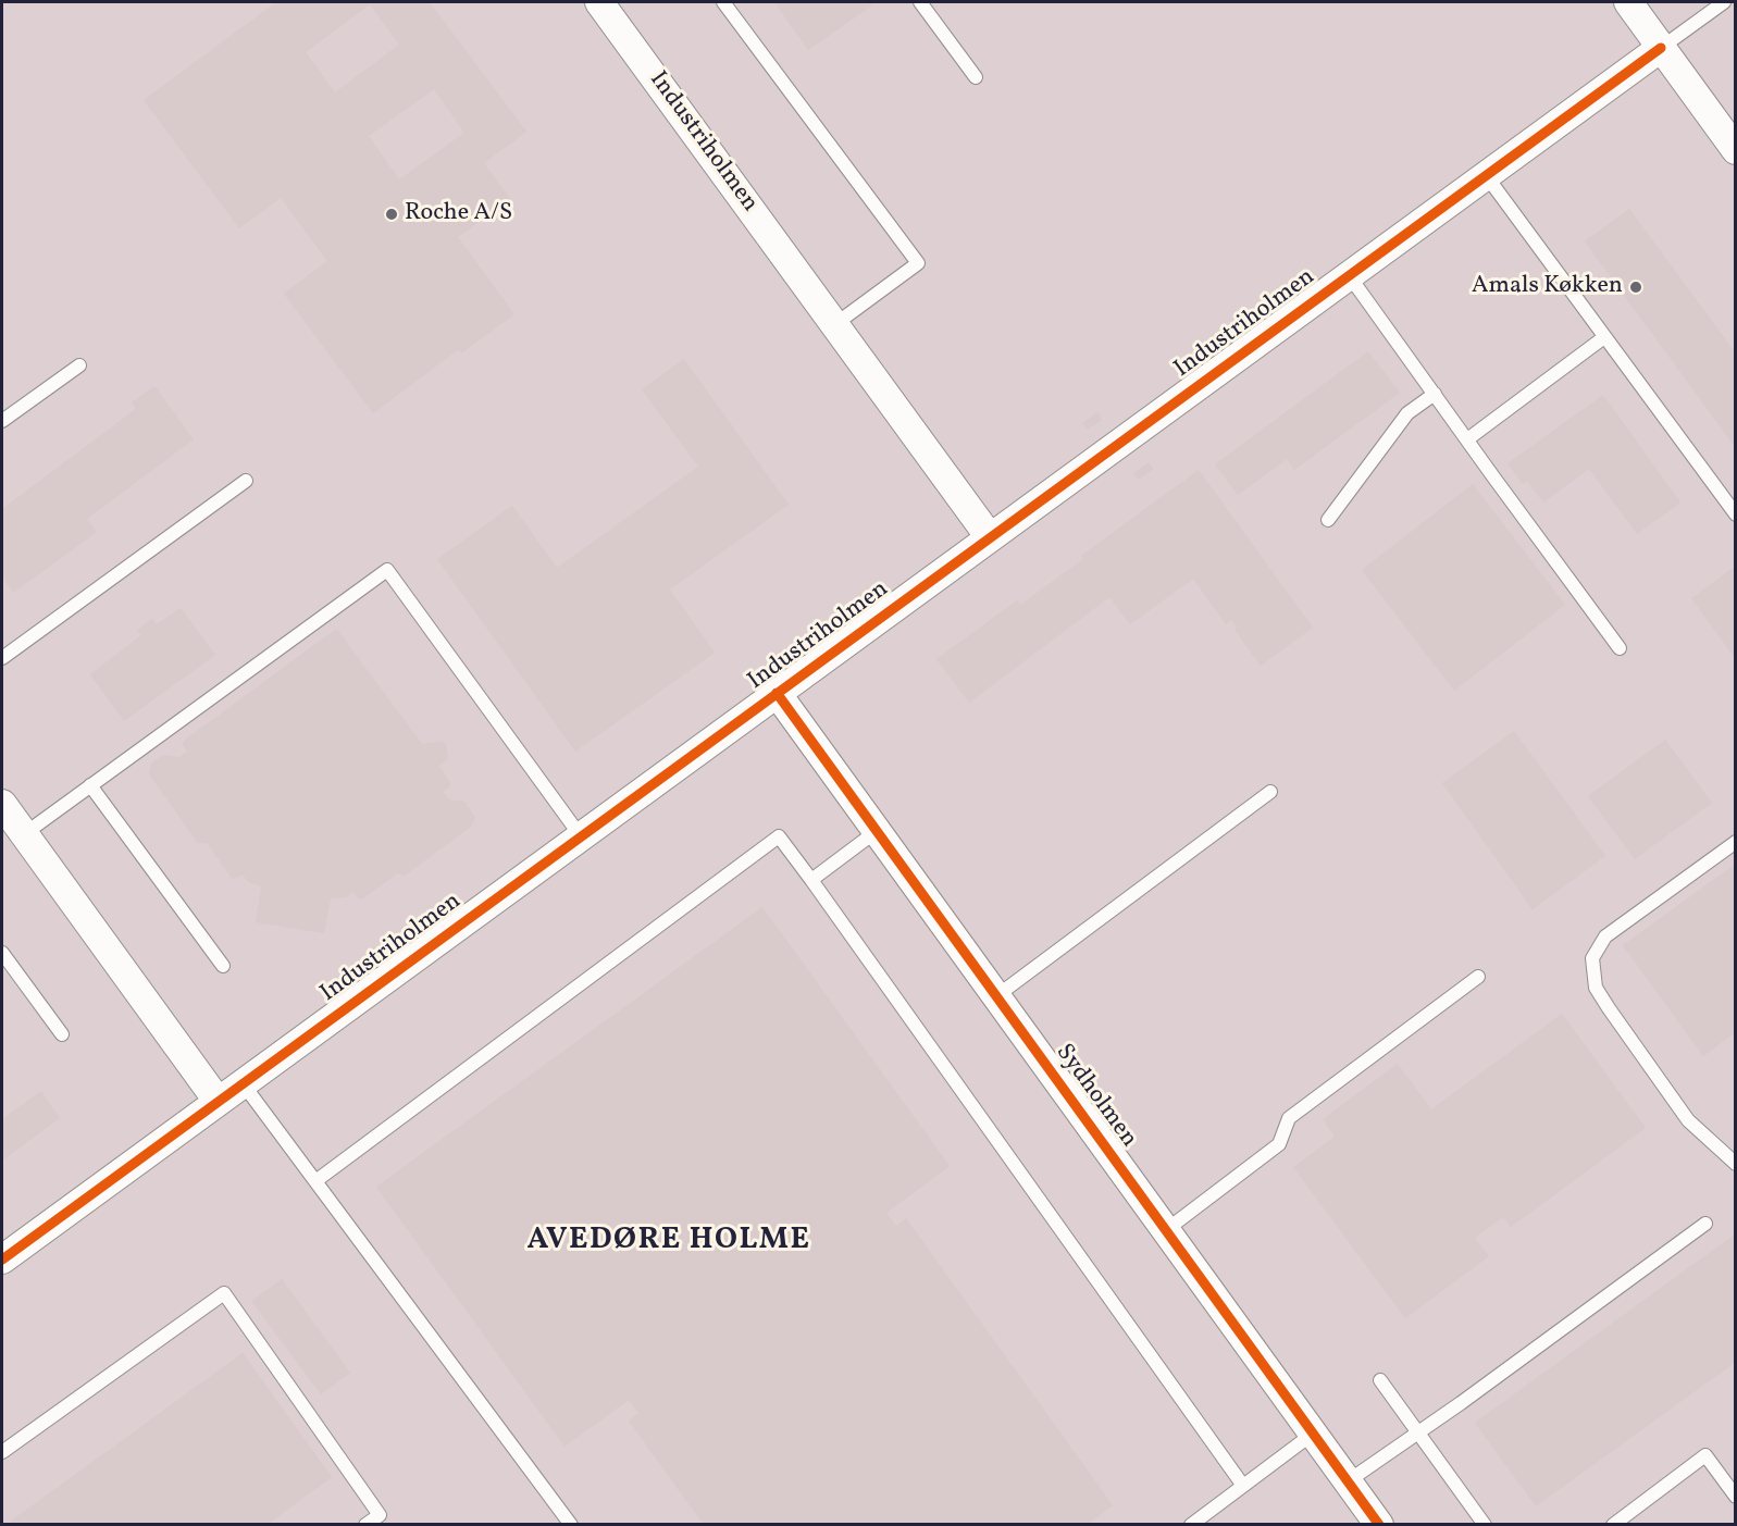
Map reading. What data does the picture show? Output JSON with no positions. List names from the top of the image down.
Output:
{
  "streets": {
    "street": ["Industriholmen", "Sydholmen"]
  },
  "crossings": [
    ["Industriholmen", "Sydholmen"]
  ],
  "districts": ["AVEDØRE HOLME"],
  "places": ["Roche A/S", "Amals Køkken"]
}
